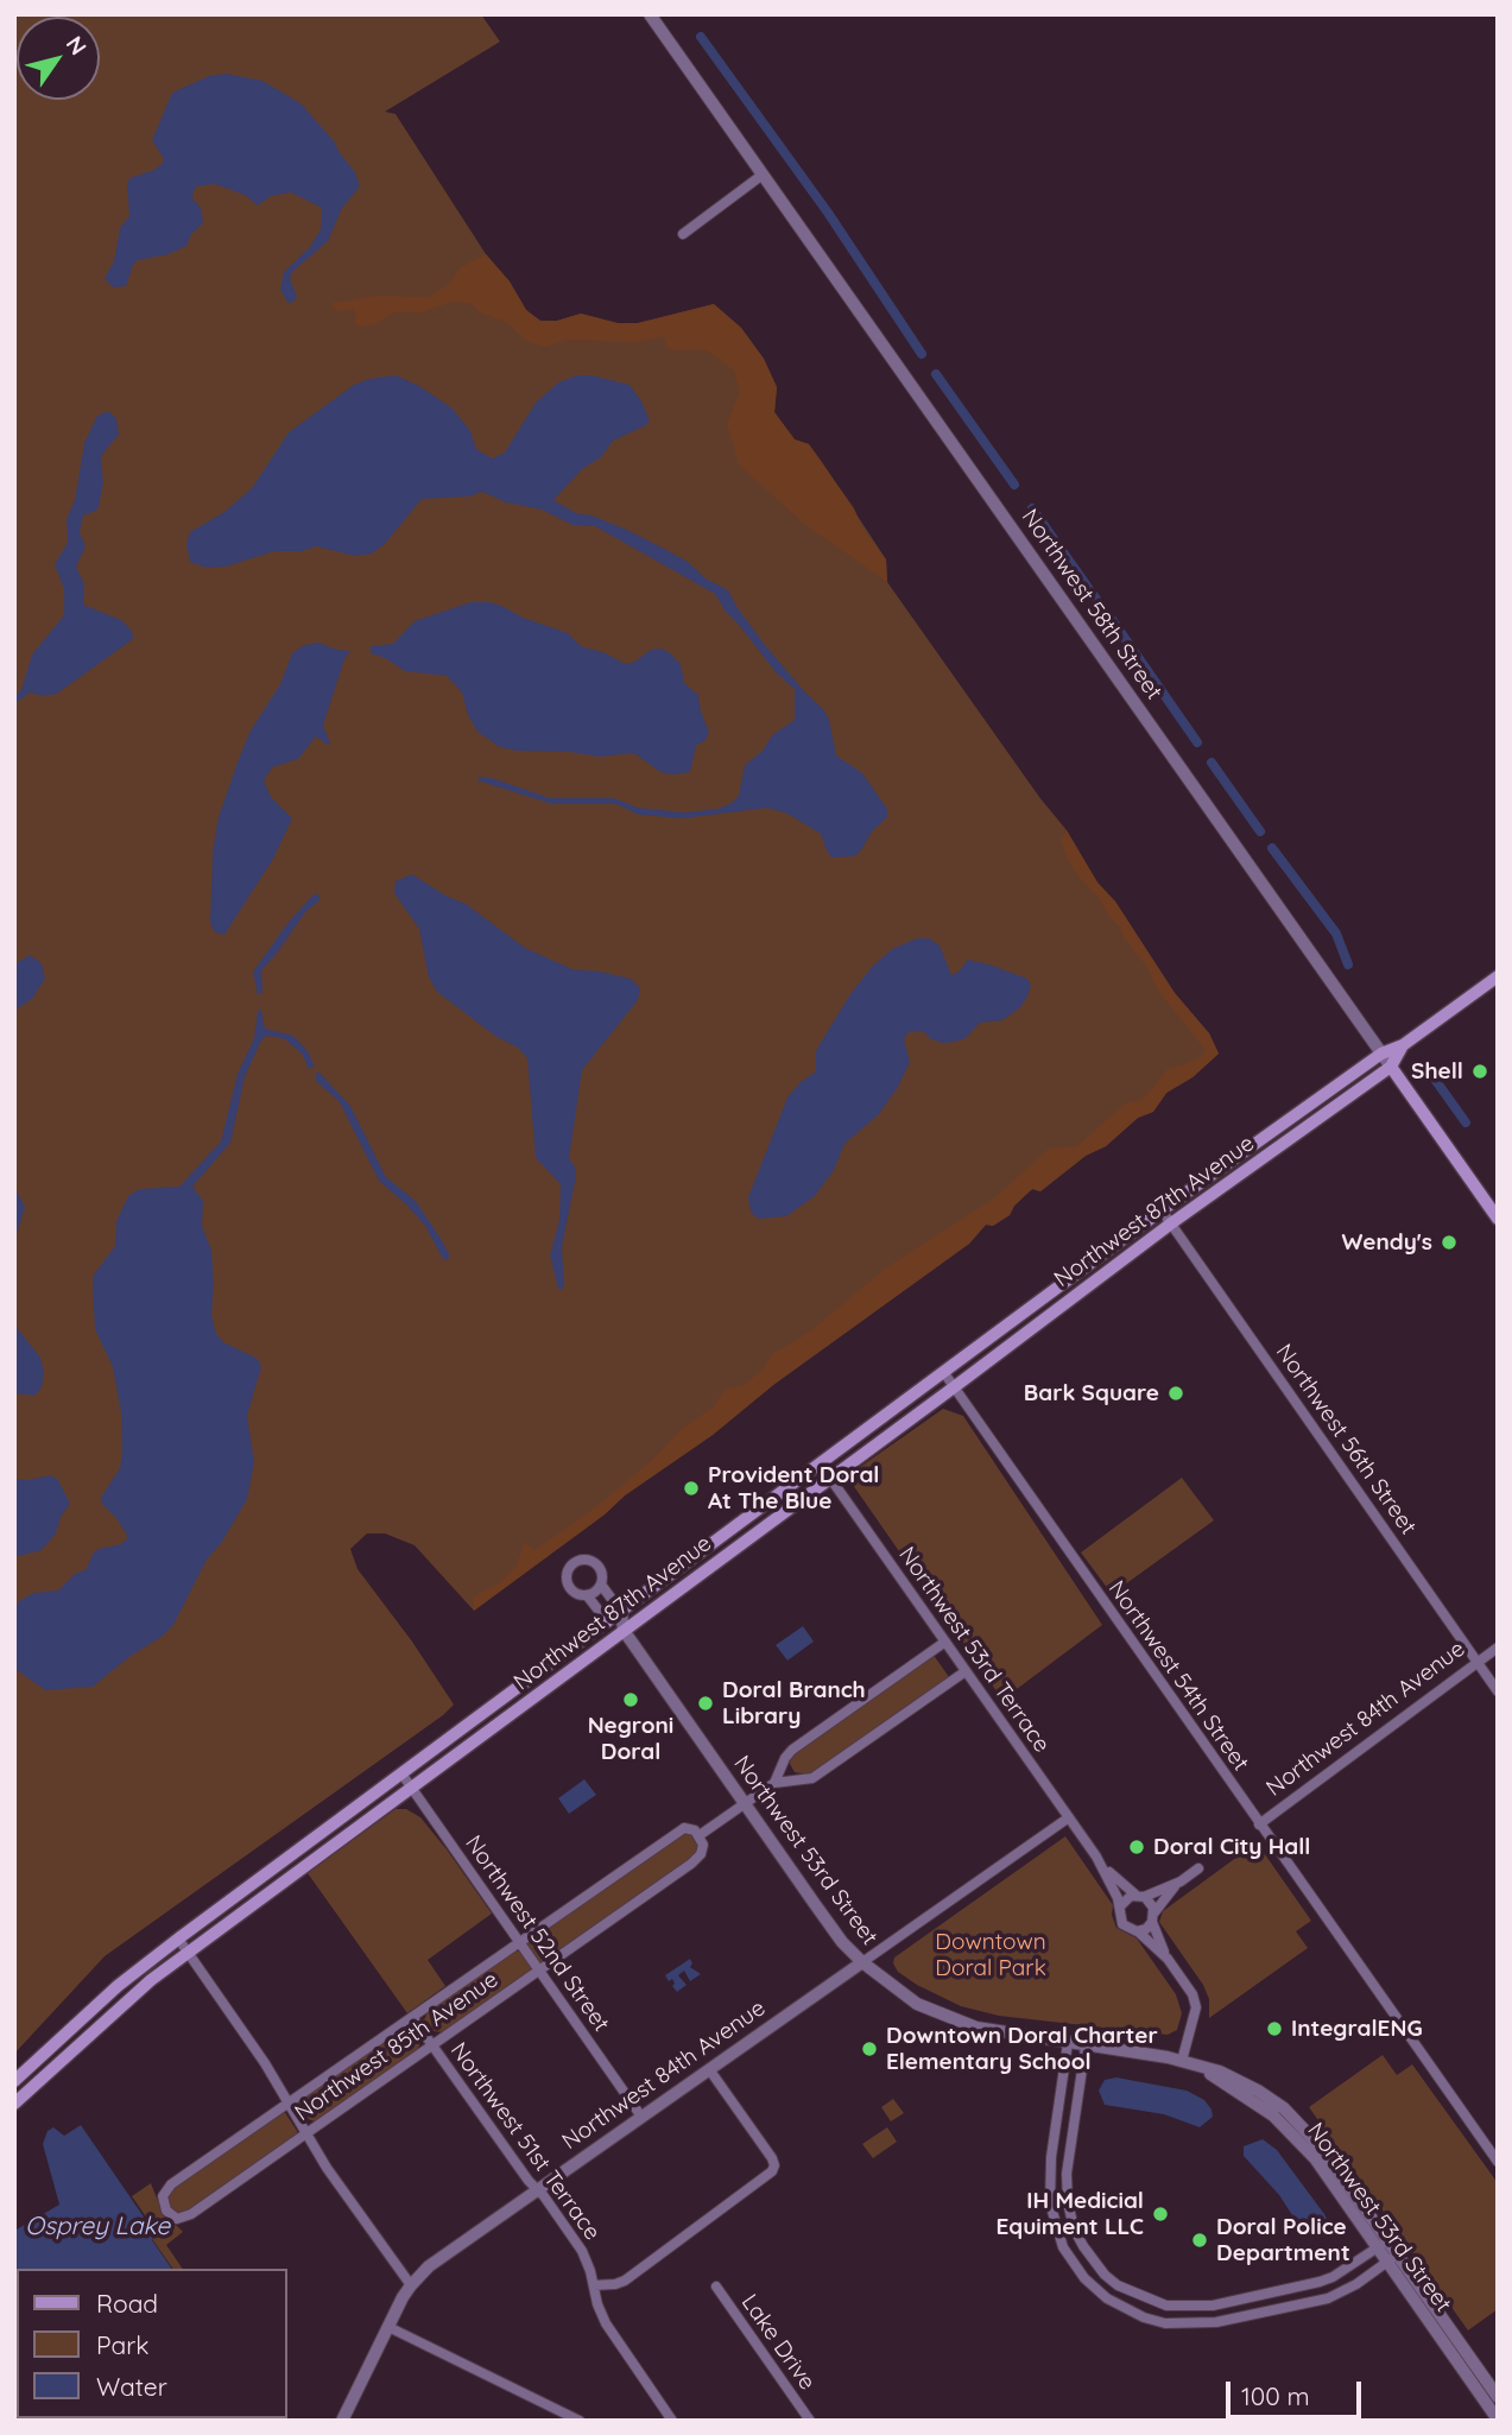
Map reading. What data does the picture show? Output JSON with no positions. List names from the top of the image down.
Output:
{
  "streets": {
    "main road": ["Northwest 58th Street", "Northwest 87th Avenue"],
    "street": [
      "Northwest 56th Street",
      "Northwest 53rd Terrace",
      "Northwest 54th Street",
      "Northwest 84th Avenue",
      "Northwest 53rd Street",
      "Northwest 52nd Street",
      "Northwest 85th Avenue",
      "Northwest 51st Terrace",
      "Lake Drive"
    ]
  },
  "crossings": [
    ["Northwest 58th Street", "Northwest 87th Avenue"],
    ["Northwest 87th Avenue", "Northwest 56th Street"],
    ["Northwest 87th Avenue", "Northwest 53rd Terrace"],
    ["Northwest 87th Avenue", "Northwest 54th Street"],
    ["Northwest 87th Avenue", "Northwest 53rd Street"],
    ["Northwest 87th Avenue", "Northwest 52nd Street"],
    ["Northwest 56th Street", "Northwest 84th Avenue"],
    ["Northwest 53rd Terrace", "Northwest 84th Avenue"],
    ["Northwest 54th Street", "Northwest 84th Avenue"],
    ["Northwest 84th Avenue", "Northwest 53rd Street"],
    ["Northwest 84th Avenue", "Northwest 52nd Street"],
    ["Northwest 84th Avenue", "Northwest 51st Terrace"],
    ["Northwest 52nd Street", "Northwest 85th Avenue"],
    ["Northwest 85th Avenue", "Northwest 51st Terrace"]
  ],
  "water": ["Osprey Lake"],
  "parks": ["Downtown Doral Park"],
  "places": [
    "Shell",
    "Wendy's",
    "Bark Square",
    "Provident Doral At The Blue",
    "Negroni Doral",
    "Doral Branch Library",
    "Doral City Hall",
    "IntegralENG",
    "Downtown Doral Charter Elementary School",
    "IH Medicial Equiment LLC",
    "Doral Police Department"
  ],
  "legend": ["Road", "Park", "Water"],
  "scale_bar": "100 m",
  "north": "top right"
}
